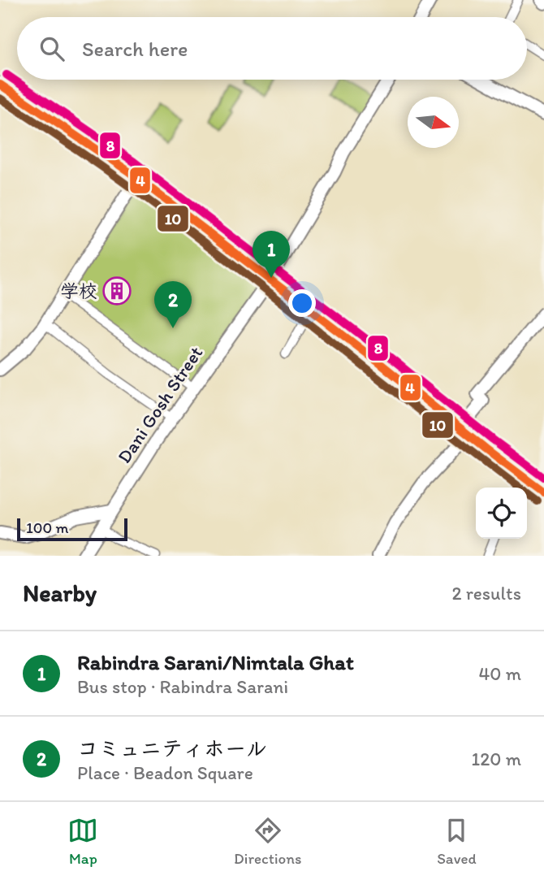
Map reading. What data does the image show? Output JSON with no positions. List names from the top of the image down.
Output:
{
  "streets": {
    "street": ["Dani Gosh Street"]
  },
  "places": {
    "building": ["学校"]
  },
  "lines": ["transit line 8", "transit line 4", "transit line 10"],
  "scale_bar": "100 m",
  "north": "right",
  "page": {
    "search": "Search here",
    "pins": ["1", "2"],
    "scale": "100 m",
    "heading": ["Nearby", "2 results"],
    "list": [
      {
        "mark": "1",
        "name": "Rabindra Sarani/Nimtala Ghat",
        "note": "Bus stop · Rabindra Sarani",
        "value": "40 m"
      },
      {
        "mark": "2",
        "name": "コミュニティホール",
        "note": "Place · Beadon Square",
        "value": "120 m"
      }
    ],
    "nav": ["Map", "Directions", "Saved"]
  }
}
